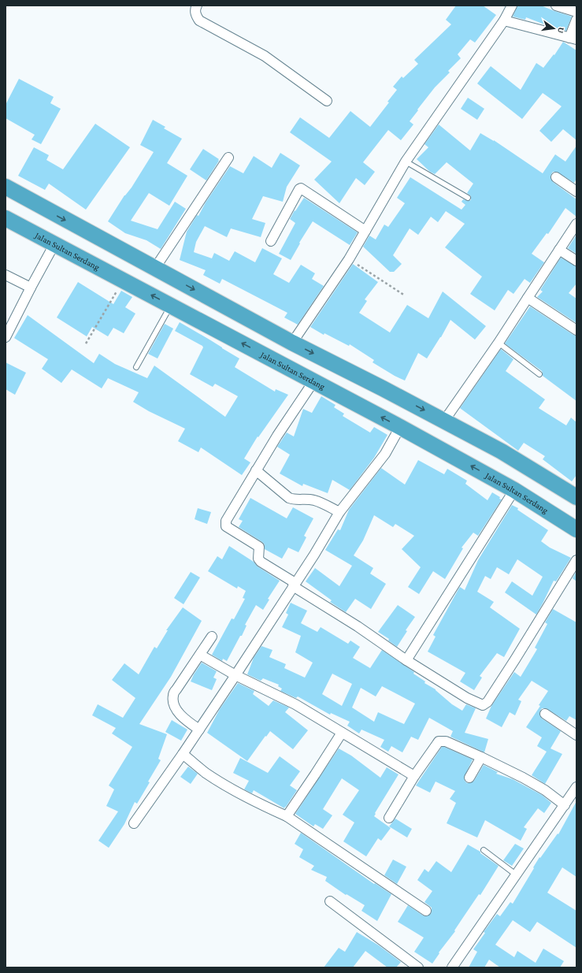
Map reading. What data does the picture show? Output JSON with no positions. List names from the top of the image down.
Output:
{
  "streets": {
    "highway": ["Jalan Sultan Serdang"]
  },
  "north": "right"
}
